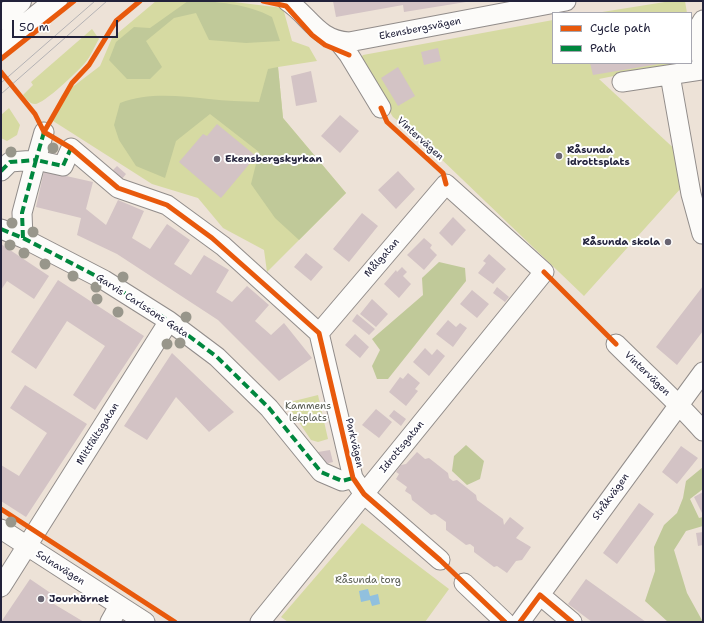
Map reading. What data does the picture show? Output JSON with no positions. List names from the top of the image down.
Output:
{
  "streets": {
    "street": [
      "Ekensbergsvägen",
      "Vintervägen",
      "Målgatan",
      "Garvis Carlssons Gata",
      "Mittfältsgatan",
      "Parkvägen",
      "Idrottsgatan",
      "Stråkvägen",
      "Solnavägen"
    ]
  },
  "crossings": [
    ["Vintervägen", "Stråkvägen"],
    ["Målgatan", "Parkvägen"],
    ["Målgatan", "Idrottsgatan"],
    ["Garvis Carlssons Gata", "Mittfältsgatan"],
    ["Garvis Carlssons Gata", "Parkvägen"],
    ["Mittfältsgatan", "Solnavägen"],
    ["Parkvägen", "Idrottsgatan"]
  ],
  "parks": ["Kammens lekplats", "Råsunda torg"],
  "places": [
    "Råsunda idrottsplats",
    "Ekensbergskyrkan",
    "Råsunda skola",
    "Jourhörnet"
  ],
  "legend": ["Cycle path", "Path"],
  "scale_bar": "50 m"
}
